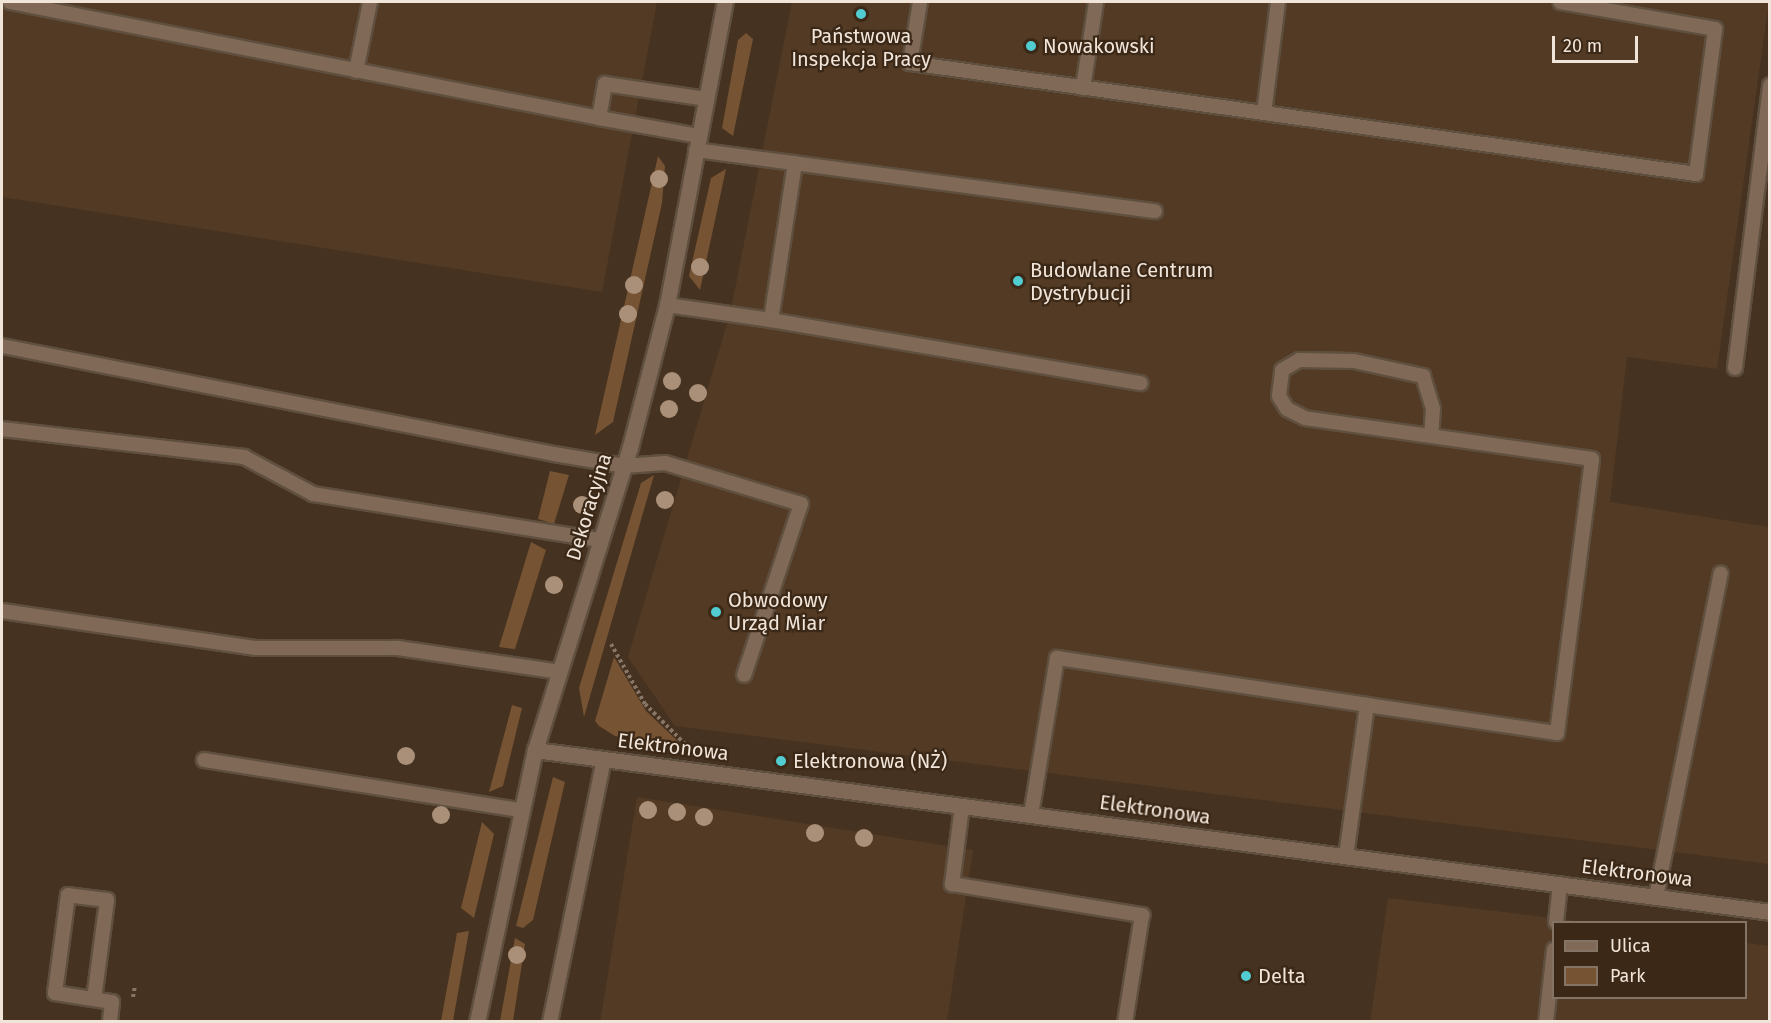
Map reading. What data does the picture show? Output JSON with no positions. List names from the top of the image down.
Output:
{
  "streets": {
    "street": ["Dekoracyjna", "Elektronowa"]
  },
  "crossings": [
    ["Dekoracyjna", "Elektronowa"]
  ],
  "places": [
    "Państwowa Inspekcja Pracy",
    "Nowakowski",
    "Budowlane Centrum Dystrybucji",
    "Obwodowy Urząd Miar",
    "Elektronowa (NŻ)",
    "Delta"
  ],
  "legend": ["Ulica", "Park"],
  "scale_bar": "20 m"
}
